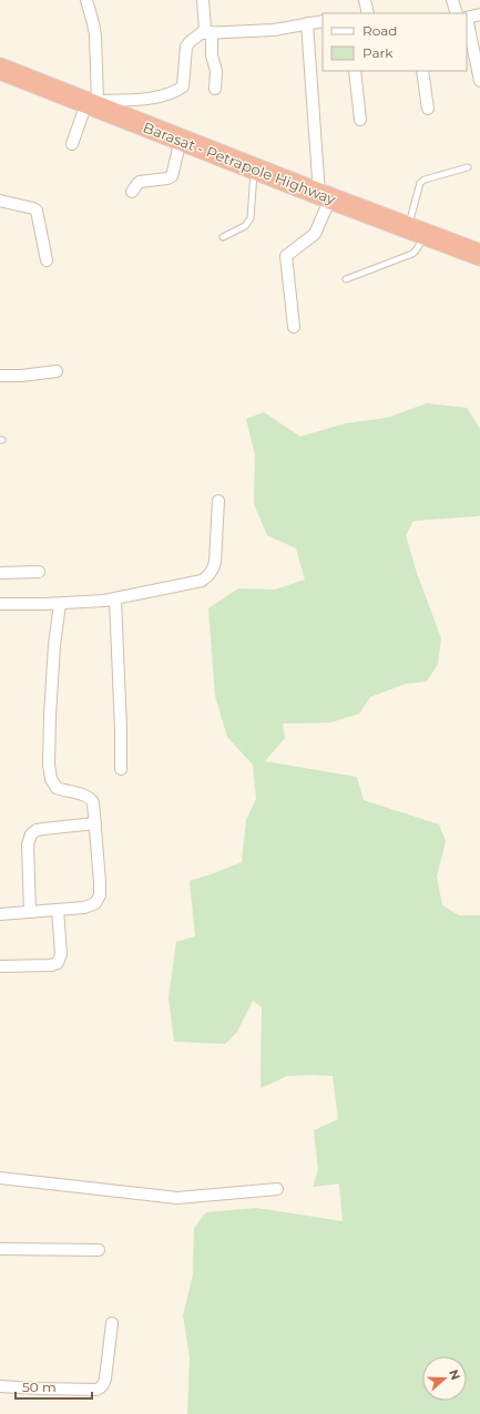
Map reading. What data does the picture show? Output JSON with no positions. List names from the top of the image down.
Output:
{
  "streets": {
    "highway": ["Barasat - Petrapole Highway"]
  },
  "legend": ["Road", "Park"],
  "scale_bar": "50 m",
  "north": "right"
}
